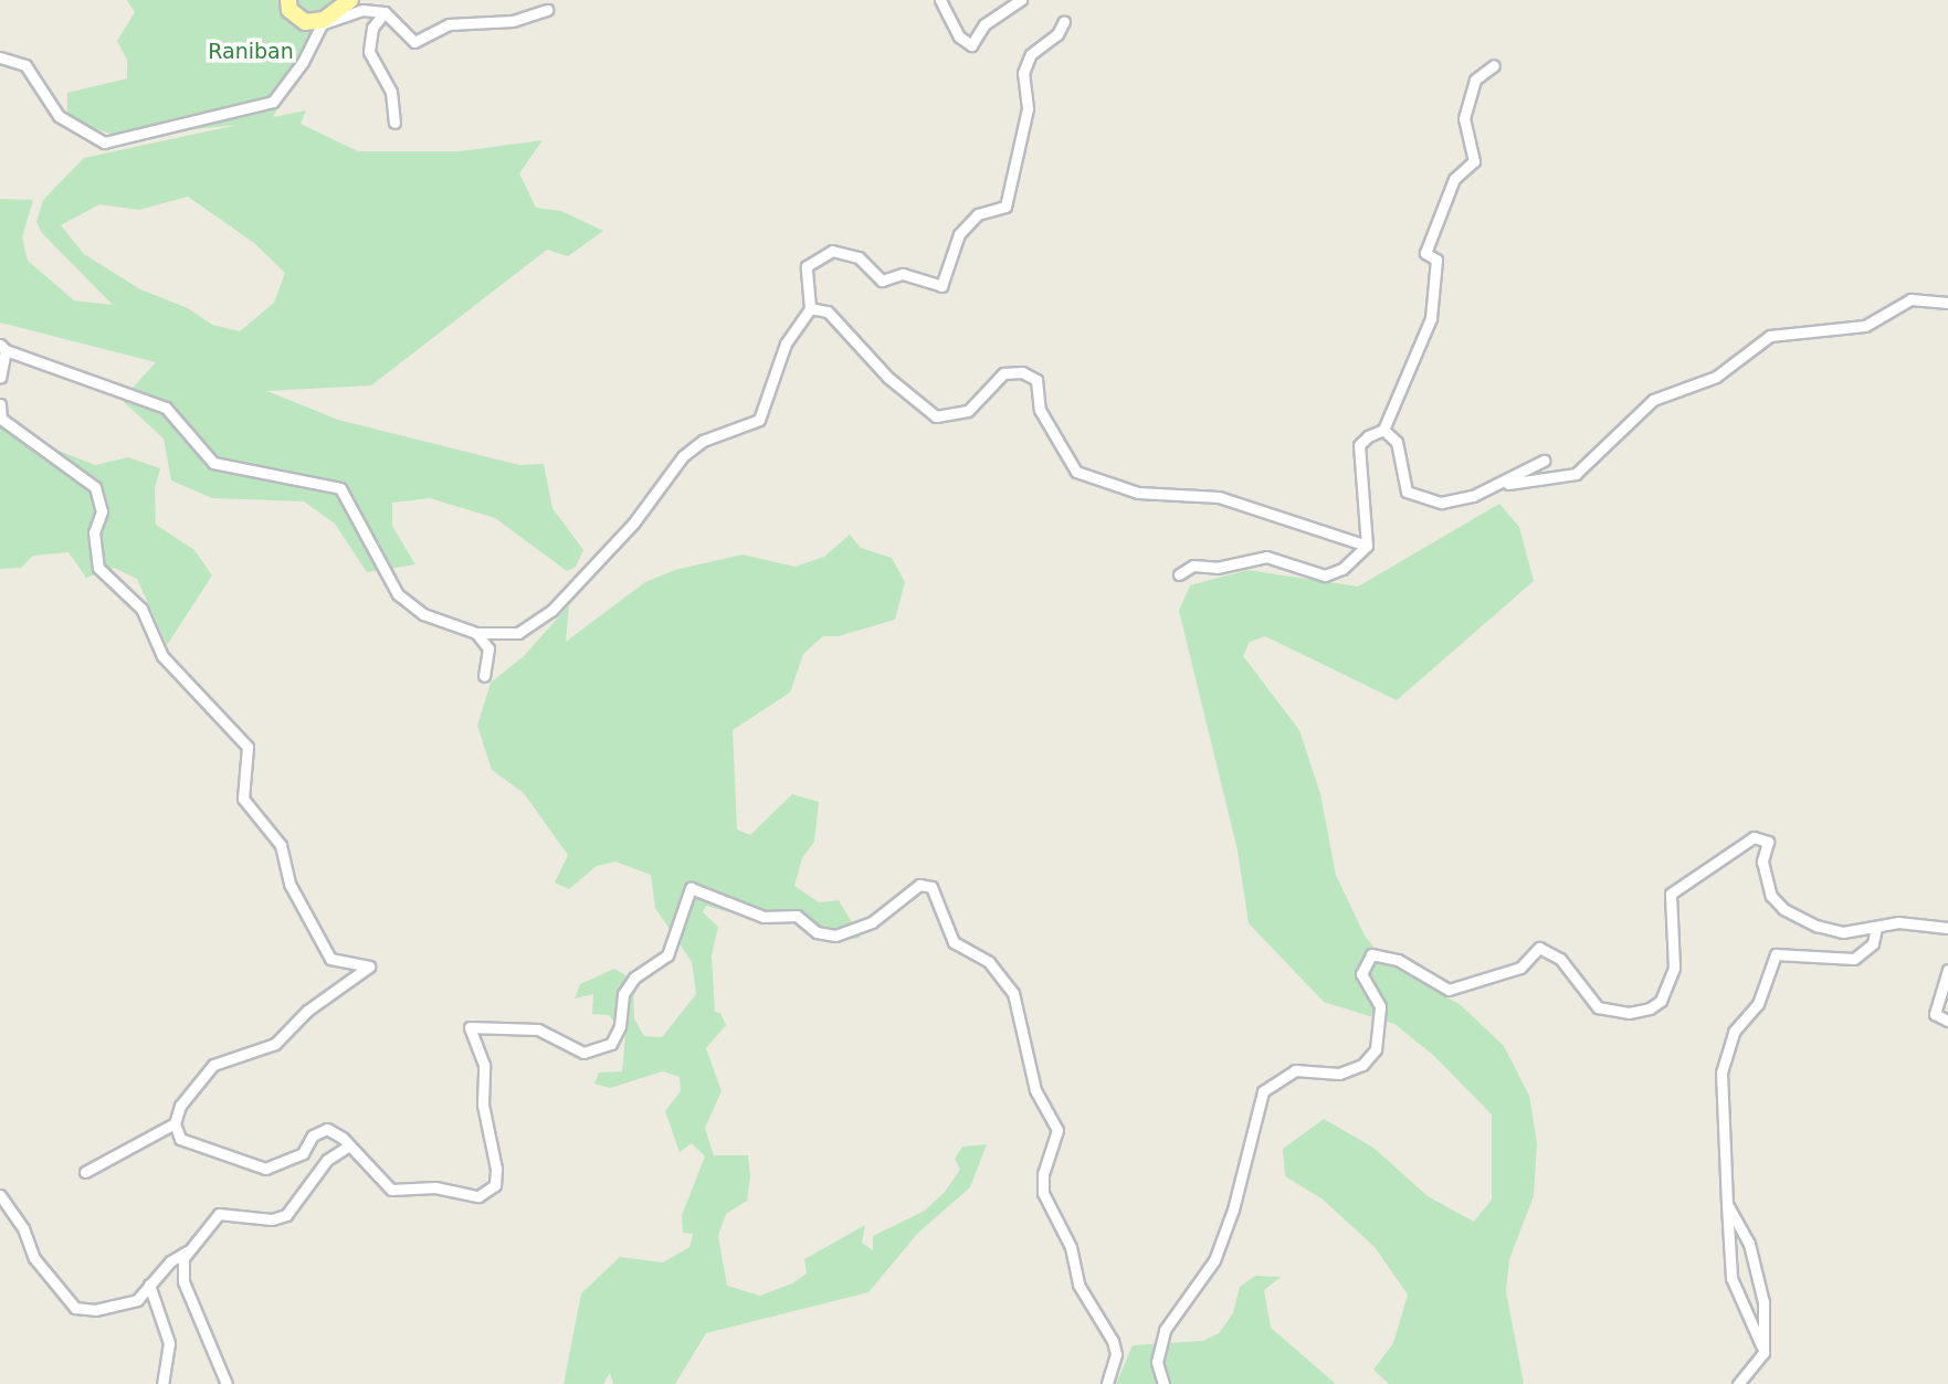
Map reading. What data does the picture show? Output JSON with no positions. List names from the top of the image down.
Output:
{
  "parks": ["Raniban"]
}
